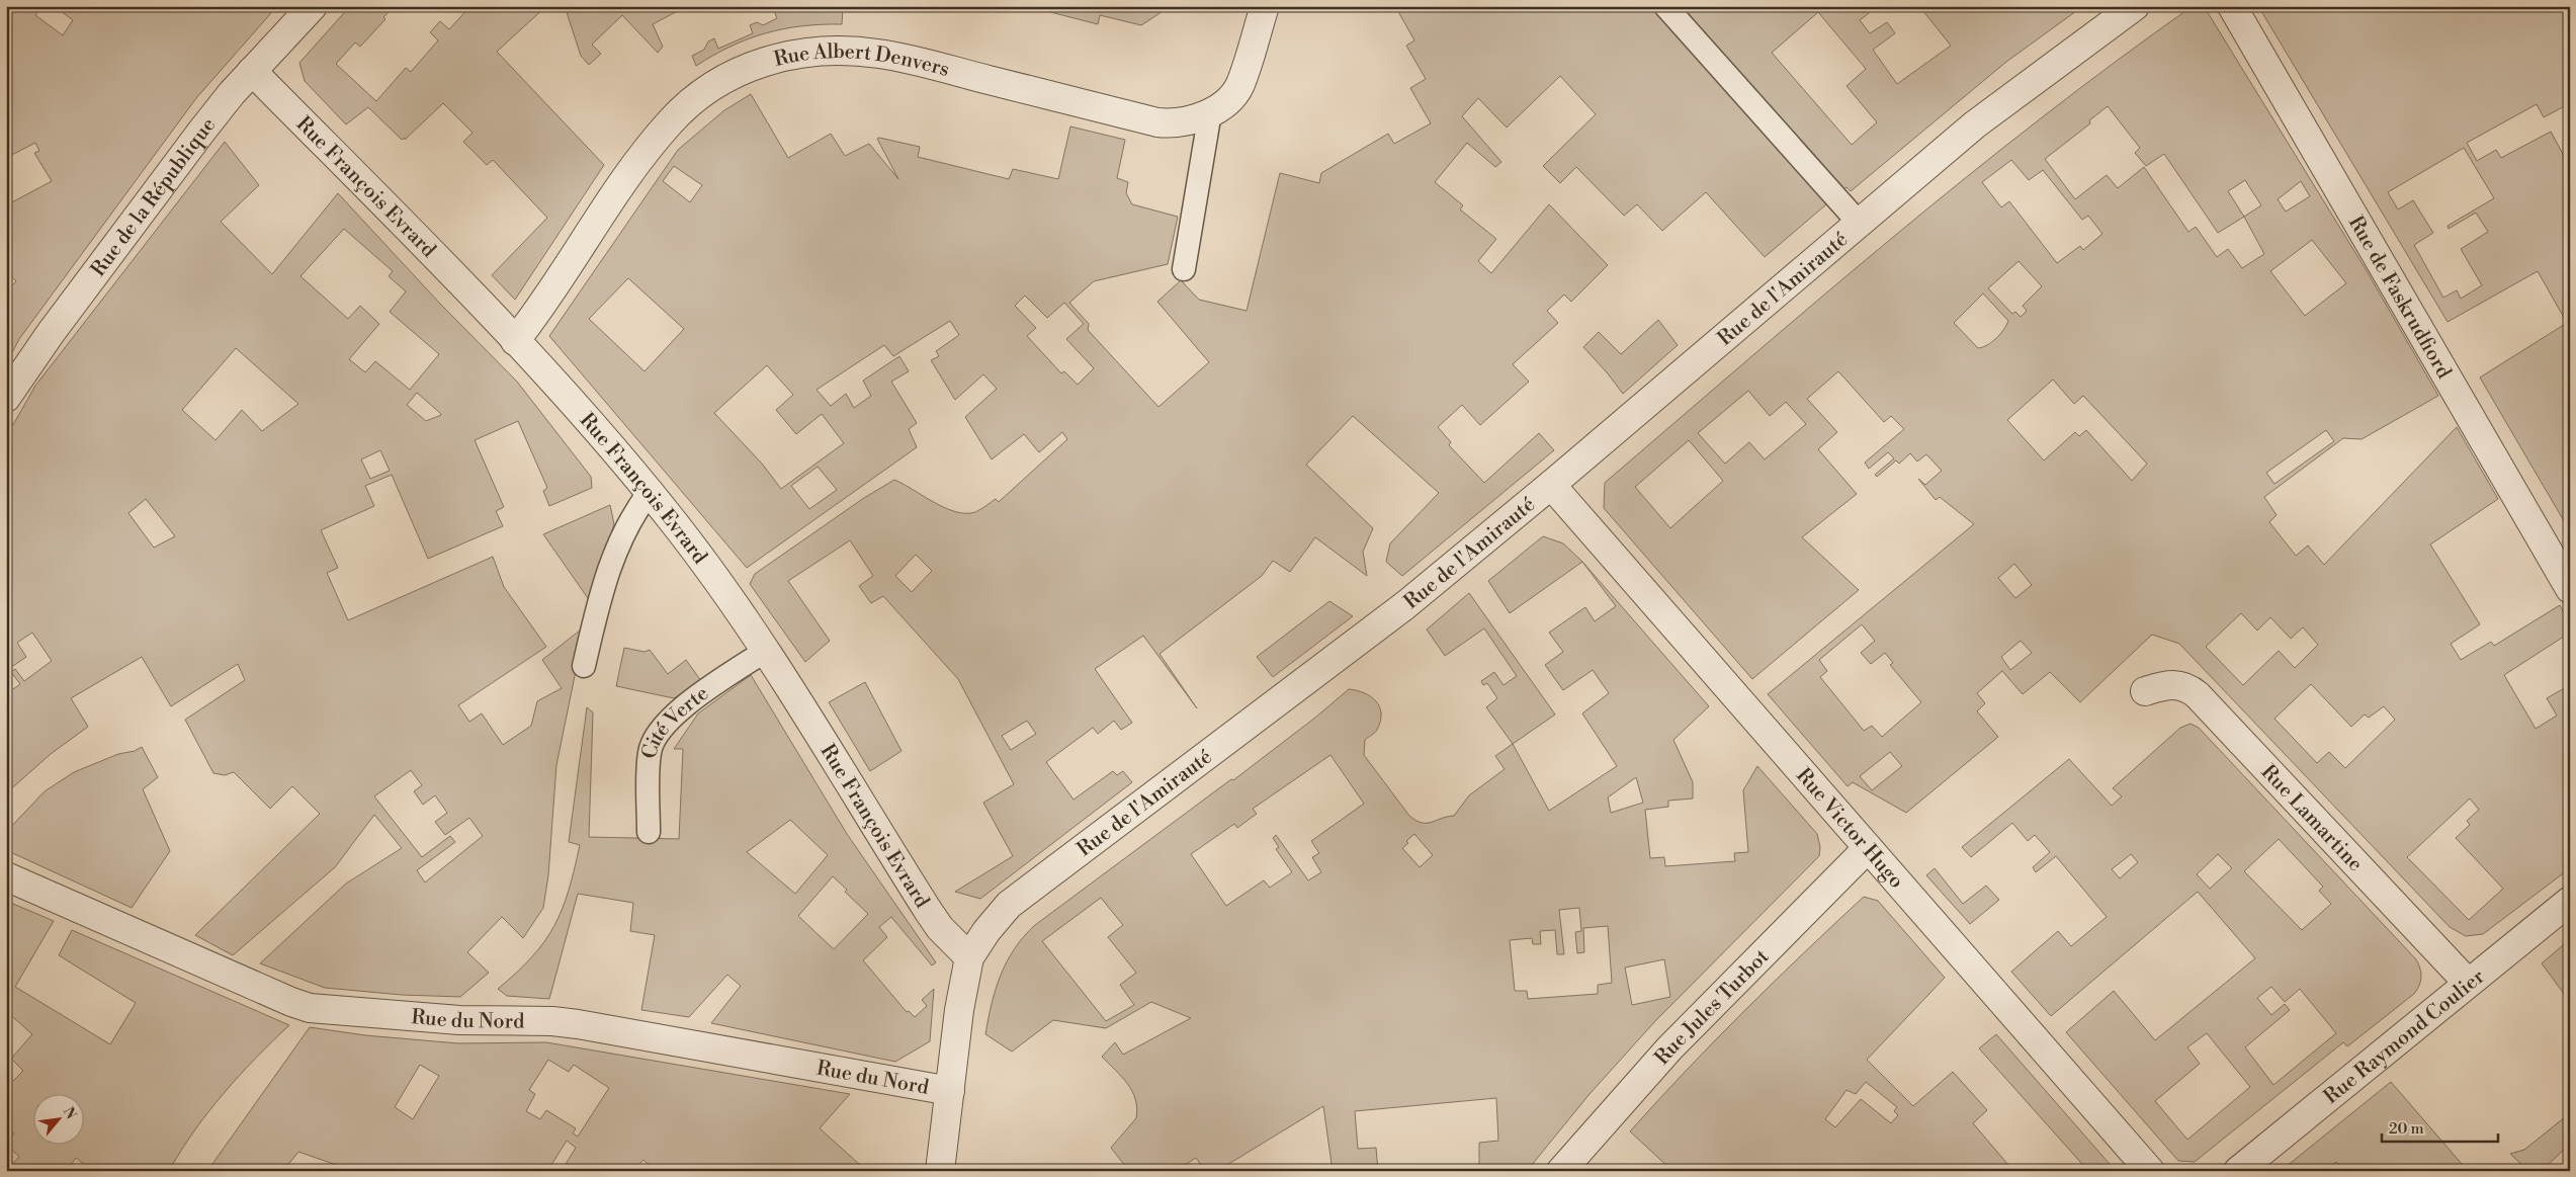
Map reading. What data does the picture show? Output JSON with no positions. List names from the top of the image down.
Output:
{
  "streets": {
    "street": [
      "Rue Albert Denvers",
      "Rue François Evrard",
      "Rue de la République",
      "Rue de l'Amirauté",
      "Rue de Faskrudfiord",
      "Rue Lamartine",
      "Rue Victor Hugo",
      "Rue Jules Turbot",
      "Rue du Nord",
      "Rue Raymond Coulier"
    ],
    "lane": ["Cité Verte"]
  },
  "crossings": [
    ["Rue Albert Denvers", "Rue François Evrard"],
    ["Rue François Evrard", "Rue de la République"],
    ["Rue François Evrard", "Rue de l'Amirauté"],
    ["Rue François Evrard", "Cité Verte"],
    ["Rue de l'Amirauté", "Rue Victor Hugo"],
    ["Rue de l'Amirauté", "Rue du Nord"],
    ["Rue Lamartine", "Rue Raymond Coulier"],
    ["Rue Victor Hugo", "Rue Jules Turbot"]
  ],
  "scale_bar": "20 m",
  "north": "top right"
}
